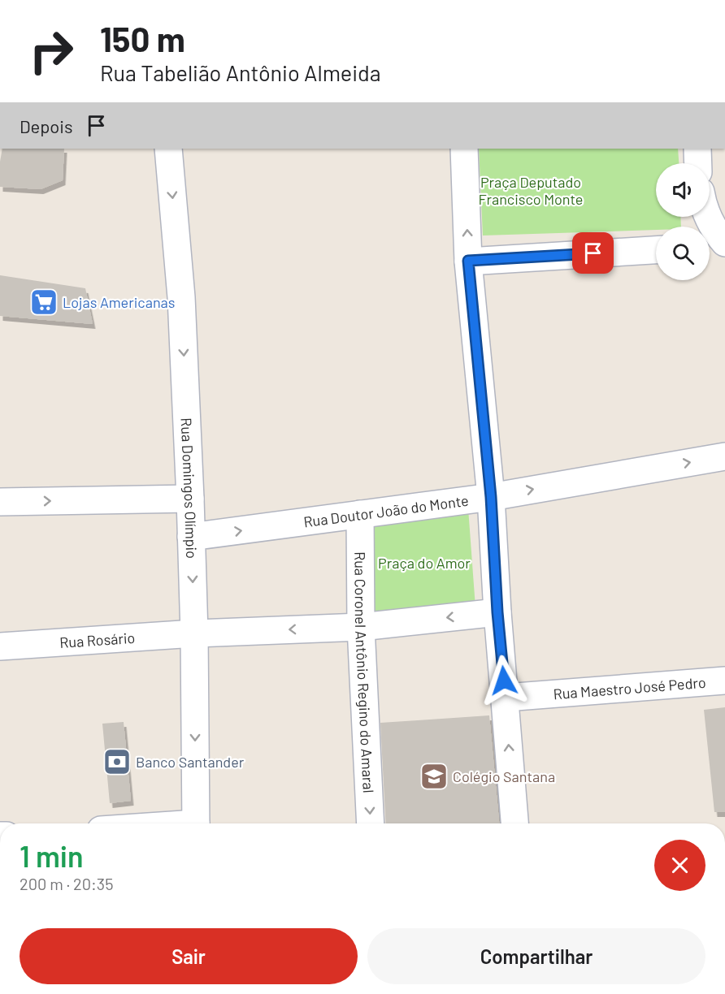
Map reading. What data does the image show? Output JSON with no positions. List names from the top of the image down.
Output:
{
  "streets": {
    "street": [
      "Rua Domingos Olímpio",
      "Rua Doutor João do Monte",
      "Rua Rosário",
      "Rua Coronel Antônio Regino do Amaral",
      "Rua Maestro José Pedro"
    ]
  },
  "crossings": [
    ["Rua Domingos Olímpio", "Rua Doutor João do Monte"],
    ["Rua Domingos Olímpio", "Rua Rosário"],
    ["Rua Doutor João do Monte", "Rua Coronel Antônio Regino do Amaral"],
    ["Rua Rosário", "Rua Coronel Antônio Regino do Amaral"]
  ],
  "one_way": ["Rua Domingos Olímpio", "Rua Rosário"],
  "parks": ["Praça Deputado Francisco Monte", "Praça do Amor"],
  "places": {
    "supermarket": ["Lojas Americanas"],
    "bank": ["Banco Santander"],
    "school or university": ["Colégio Santana"]
  },
  "page": {
    "turn": ["150 m", "Rua Tabelião Antônio Almeida"],
    "then": "Depois",
    "heading": ["1 min", "200 m · 20:35"],
    "buttons": ["Sair", "Compartilhar"]
  }
}
